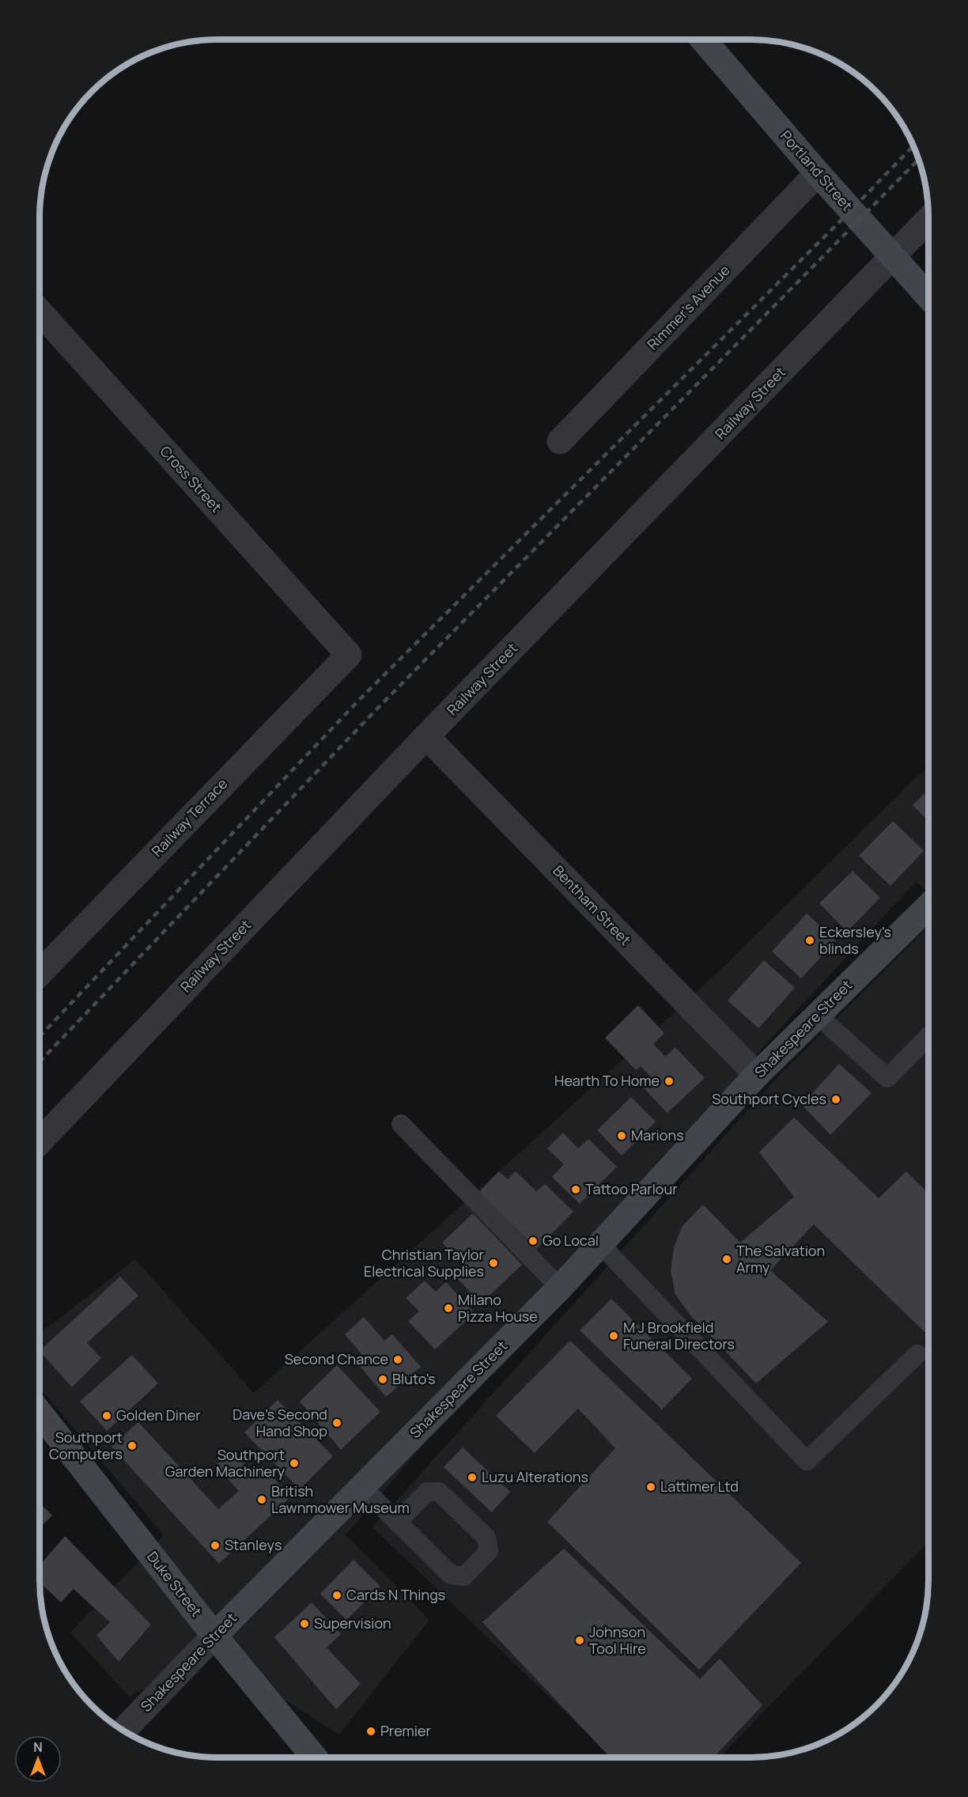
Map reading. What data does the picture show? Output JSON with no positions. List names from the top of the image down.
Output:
{
  "streets": {
    "street": [
      "Portland Street",
      "Rimmer's Avenue",
      "Railway Street",
      "Cross Street",
      "Railway Terrace",
      "Bentham Street",
      "Shakespeare Street",
      "Duke Street"
    ]
  },
  "crossings": [
    ["Portland Street", "Rimmer's Avenue"],
    ["Portland Street", "Railway Street"],
    ["Railway Street", "Bentham Street"],
    ["Cross Street", "Railway Terrace"],
    ["Bentham Street", "Shakespeare Street"],
    ["Shakespeare Street", "Duke Street"]
  ],
  "places": [
    "Eckersley's blinds",
    "Hearth To Home",
    "Southport Cycles",
    "Marions",
    "Tattoo Parlour",
    "Go Local",
    "The Salvation Army",
    "Christian Taylor Electrical Supplies",
    "Milano Pizza House",
    "M J Brookfield Funeral Directors",
    "Second Chance",
    "Bluto's",
    "Golden Diner",
    "Dave's Second Hand Shop",
    "Southport Computers",
    "Southport Garden Machinery",
    "Luzu Alterations",
    "Lattimer Ltd",
    "British Lawnmower Museum",
    "Stanleys",
    "Cards N Things",
    "Supervision",
    "Johnson Tool Hire",
    "Premier"
  ],
  "north": "top"
}
